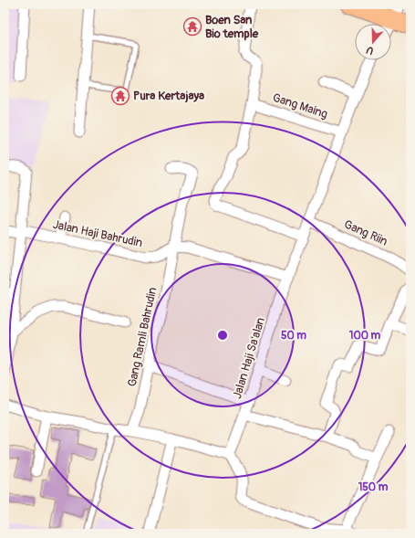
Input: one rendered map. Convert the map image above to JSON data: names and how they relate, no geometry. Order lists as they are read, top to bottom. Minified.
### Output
{"streets":{"street":["Gang Maing","Gang Riin","Jalan Haji Bahrudin","Gang Ramli Bahrudin","Jalan Haji Sa'alan"]},"crossings":[["Gang Maing","Jalan Haji Sa'alan"],["Gang Riin","Jalan Haji Sa'alan"],["Jalan Haji Bahrudin","Gang Ramli Bahrudin"]],"places":{"temple":["Boen San Bio temple","Pura Kertajaya"]},"north":"bottom","rings":["50 m","100 m","150 m"]}
